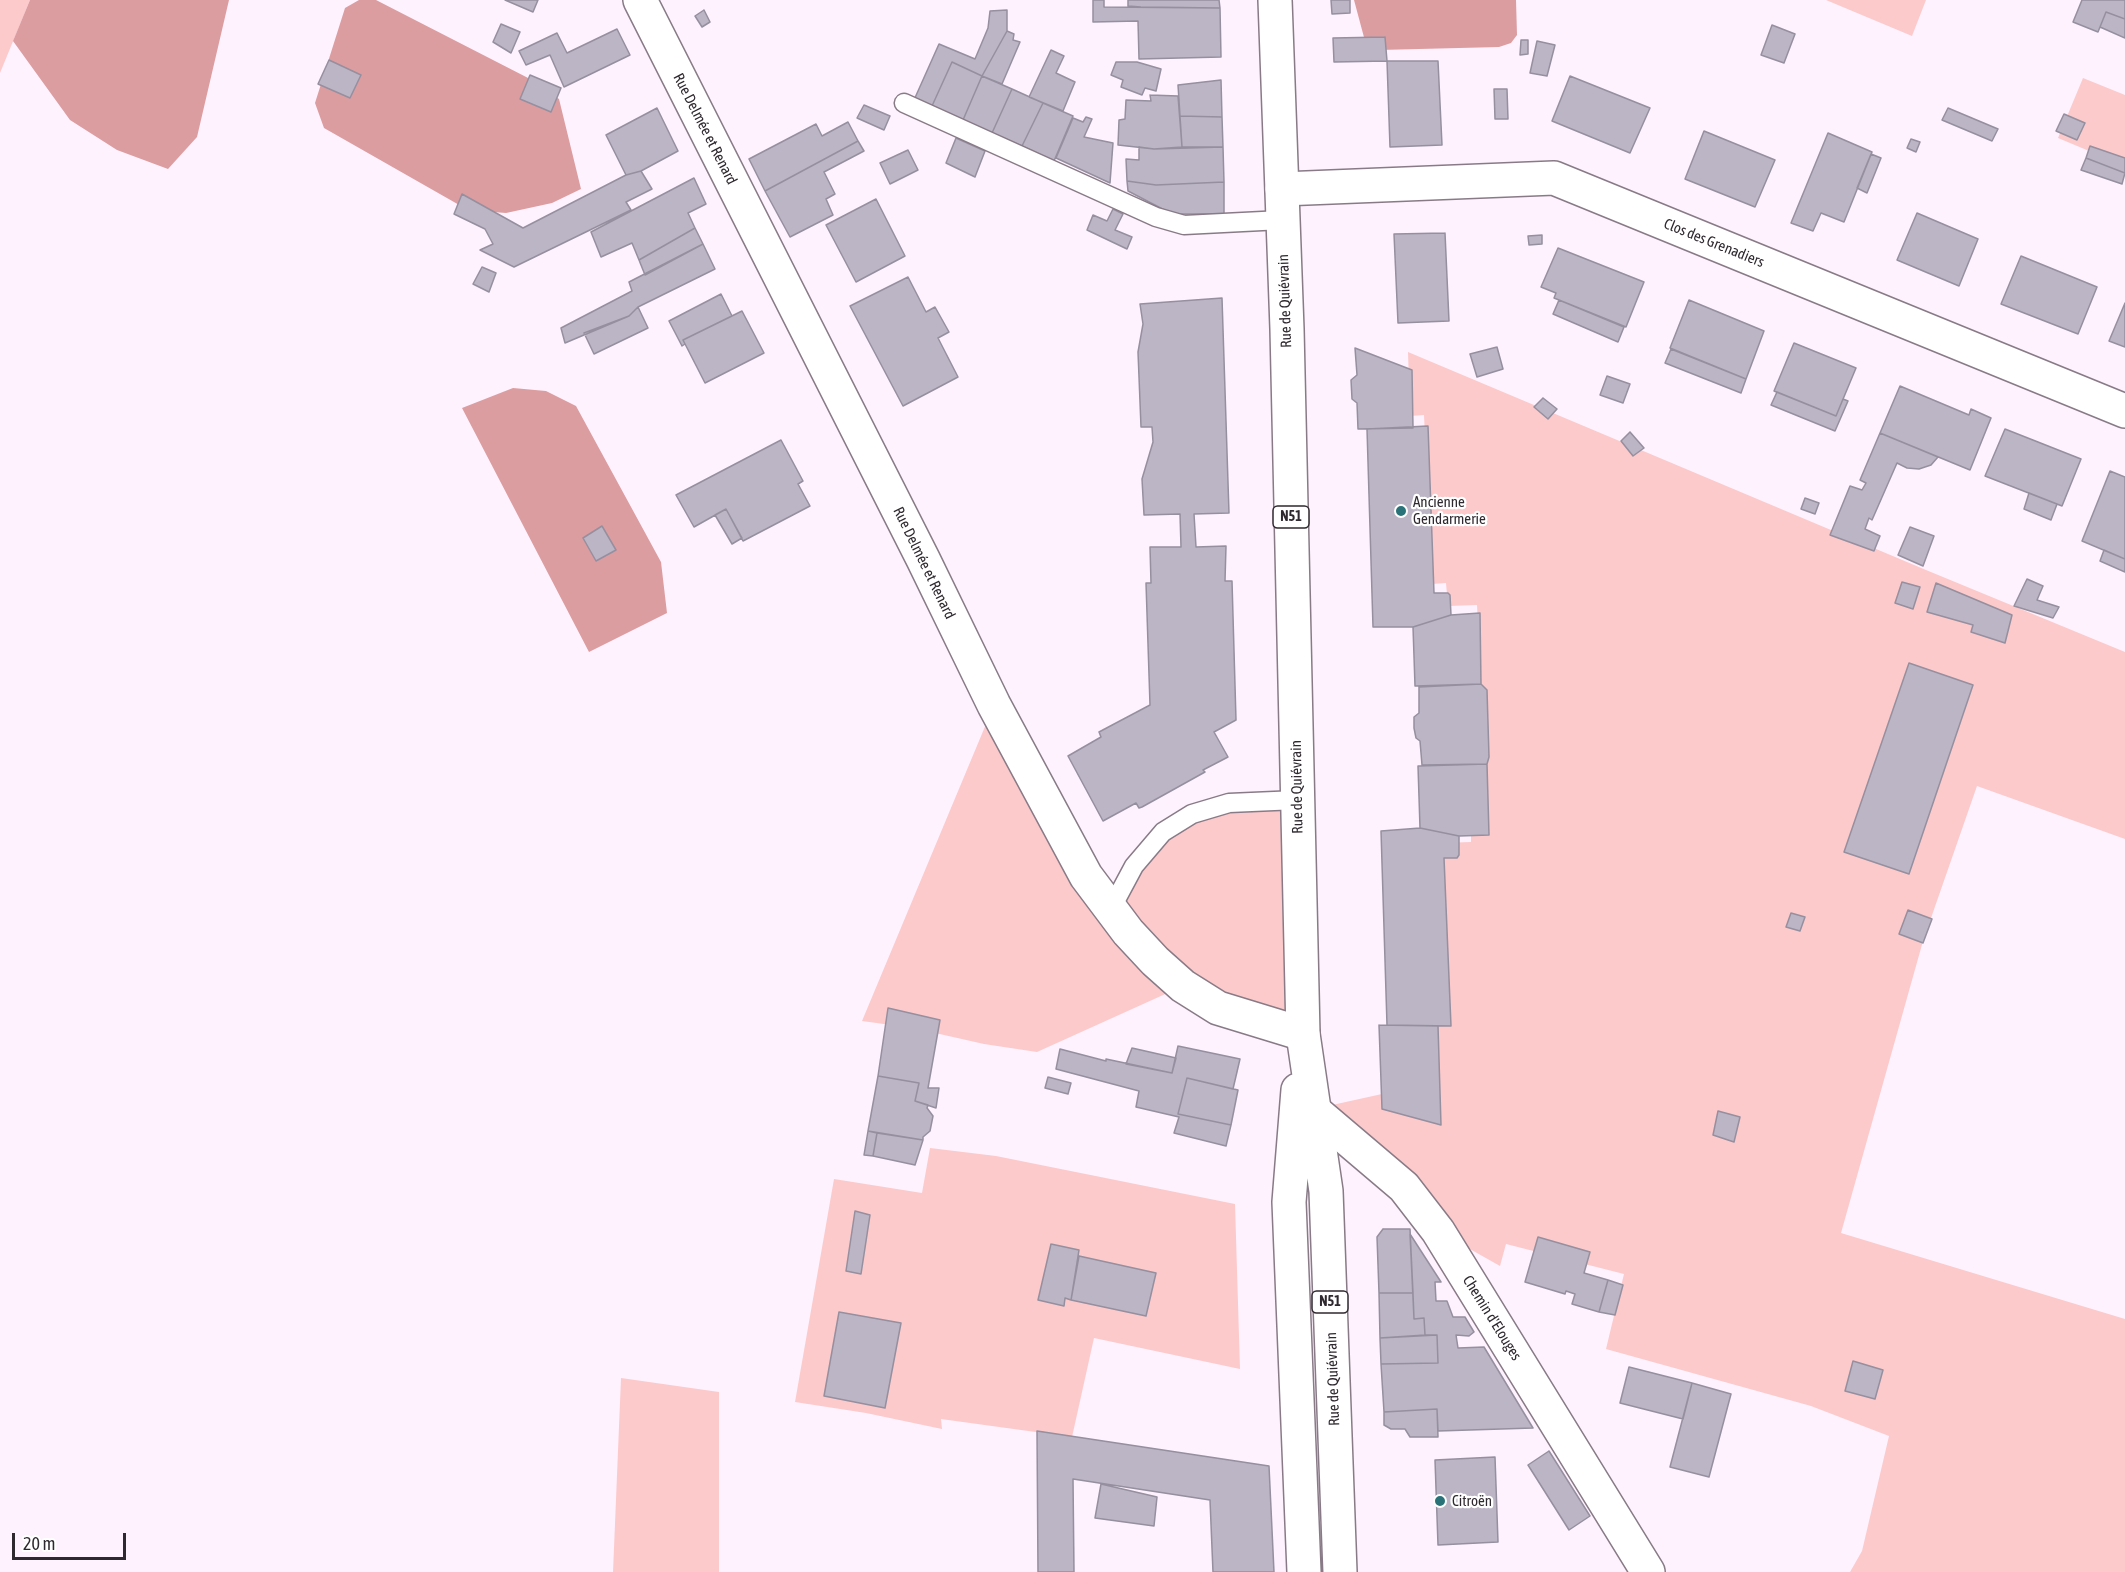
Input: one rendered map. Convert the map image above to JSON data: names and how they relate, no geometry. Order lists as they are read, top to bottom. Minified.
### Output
{"streets":{"street":["Rue Delmée et Renard","Clos des Grenadiers","Rue de Quiévrain","N51","Chemin d'Elouges"]},"crossings":[["Rue Delmée et Renard","Rue de Quiévrain"],["Rue Delmée et Renard","N51"],["Clos des Grenadiers","Rue de Quiévrain"],["Rue de Quiévrain","N51"],["Rue de Quiévrain","Chemin d'Elouges"],["N51","Chemin d'Elouges"]],"places":["Ancienne Gendarmerie","Citroën"],"scale_bar":"20 m"}
